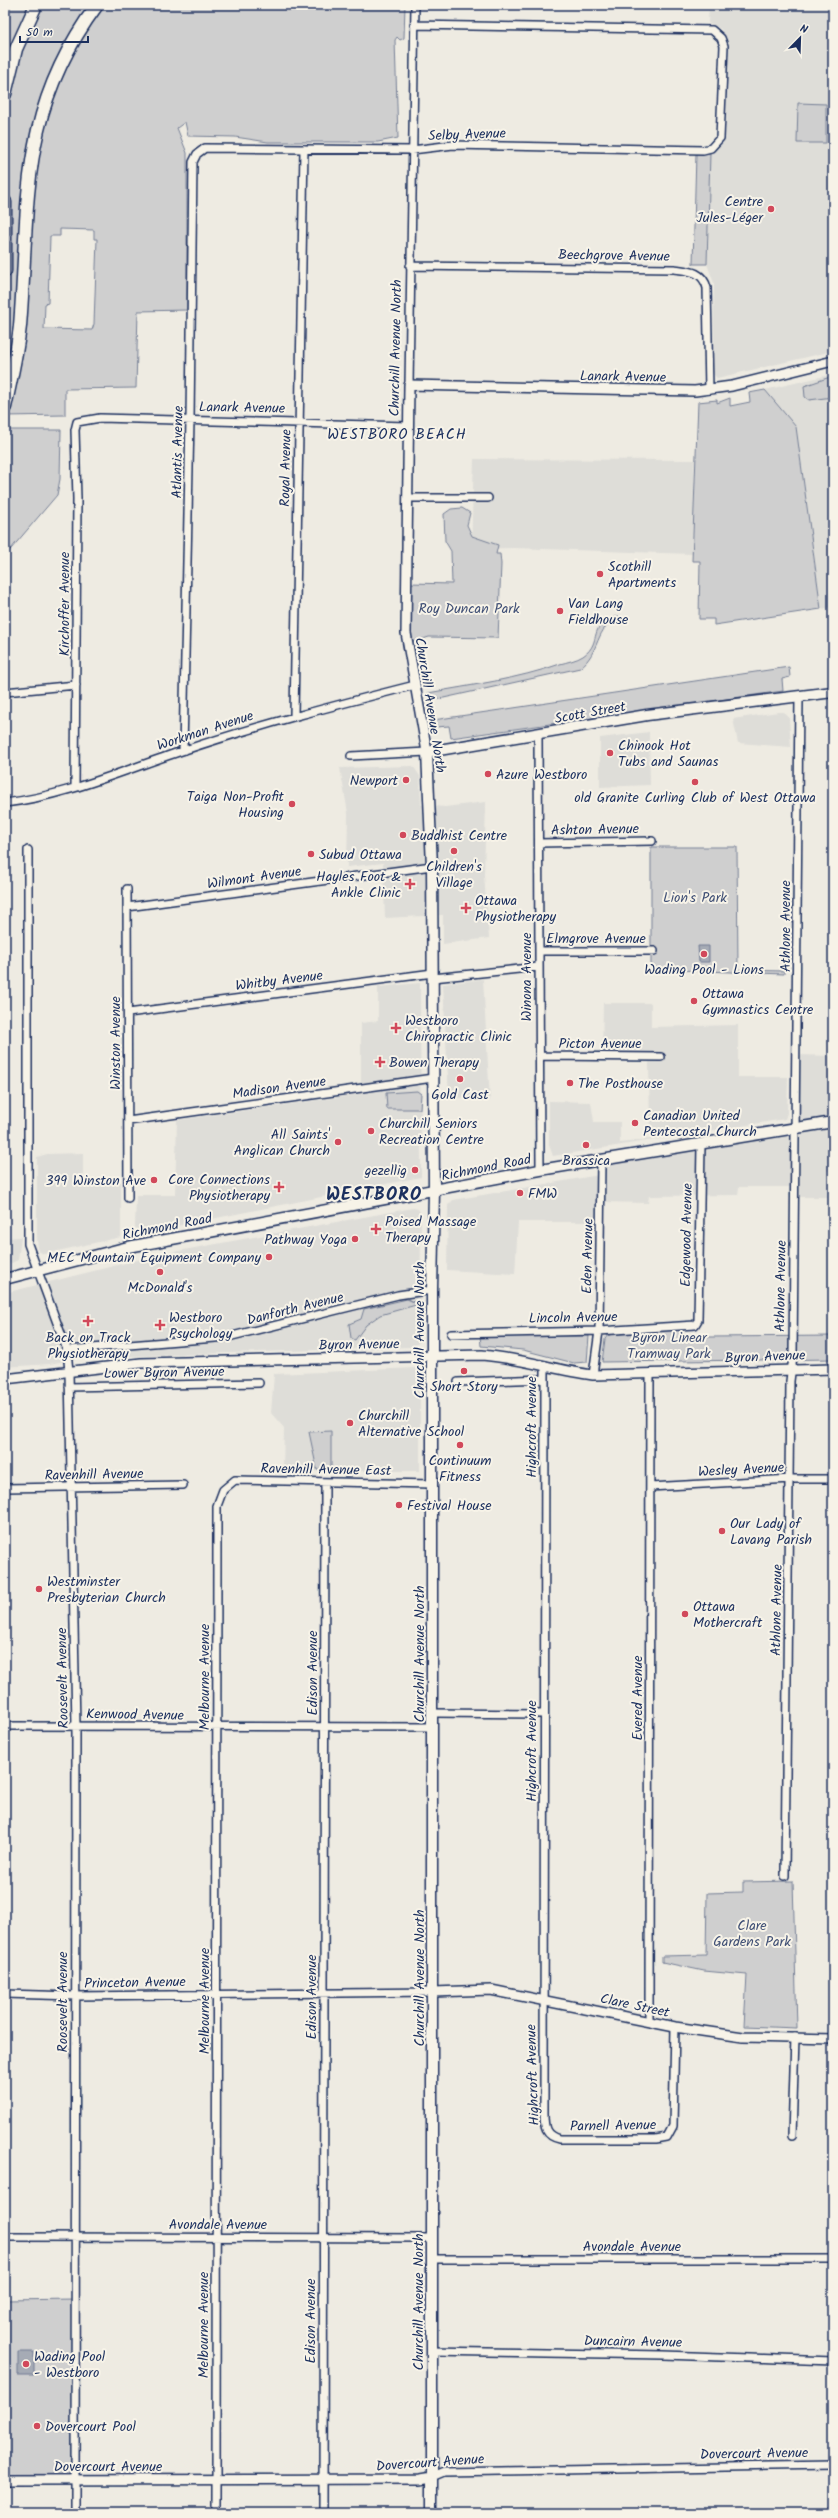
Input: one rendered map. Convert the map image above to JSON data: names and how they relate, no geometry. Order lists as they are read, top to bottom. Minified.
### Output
{"streets":{"main road":["Churchill Avenue North","Scott Street","Richmond Road"],"street":["Selby Avenue","Beechgrove Avenue","Lanark Avenue","Atlantis Avenue","Royal Avenue","Kirchoffer Avenue","Workman Avenue","Ashton Avenue","Wilmont Avenue","Athlone Avenue","Elmgrove Avenue","Winona Avenue","Whitby Avenue","Winston Avenue","Picton Avenue","Madison Avenue","Edgewood Avenue","Eden Avenue","Danforth Avenue","Lincoln Avenue","Byron Avenue","Lower Byron Avenue","Highcroft Avenue","Ravenhill Avenue East","Wesley Avenue","Ravenhill Avenue","Edison Avenue","Melbourne Avenue","Roosevelt Avenue","Evered Avenue","Kenwood Avenue","Princeton Avenue","Clare Street","Parnell Avenue","Avondale Avenue","Duncairn Avenue","Dovercourt Avenue"]},"crossings":[["Selby Avenue","Churchill Avenue North"],["Selby Avenue","Atlantis Avenue"],["Selby Avenue","Royal Avenue"],["Beechgrove Avenue","Churchill Avenue North"],["Beechgrove Avenue","Lanark Avenue"],["Churchill Avenue North","Lanark Avenue"],["Churchill Avenue North","Scott Street"],["Churchill Avenue North","Workman Avenue"],["Churchill Avenue North","Wilmont Avenue"],["Churchill Avenue North","Whitby Avenue"],["Churchill Avenue North","Madison Avenue"],["Churchill Avenue North","Richmond Road"],["Churchill Avenue North","Danforth Avenue"],["Churchill Avenue North","Byron Avenue"],["Churchill Avenue North","Ravenhill Avenue East"],["Churchill Avenue North","Kenwood Avenue"],["Churchill Avenue North","Princeton Avenue"],["Churchill Avenue North","Clare Street"],["Churchill Avenue North","Avondale Avenue"],["Churchill Avenue North","Duncairn Avenue"],["Churchill Avenue North","Dovercourt Avenue"],["Lanark Avenue","Atlantis Avenue"],["Lanark Avenue","Royal Avenue"],["Lanark Avenue","Kirchoffer Avenue"],["Atlantis Avenue","Workman Avenue"],["Royal Avenue","Workman Avenue"],["Kirchoffer Avenue","Workman Avenue"],["Scott Street","Athlone Avenue"],["Scott Street","Winona Avenue"],["Ashton Avenue","Winona Avenue"],["Wilmont Avenue","Winston Avenue"],["Athlone Avenue","Richmond Road"],["Athlone Avenue","Byron Avenue"],["Athlone Avenue","Wesley Avenue"],["Elmgrove Avenue","Winona Avenue"],["Winona Avenue","Whitby Avenue"],["Winona Avenue","Picton Avenue"],["Winona Avenue","Richmond Road"],["Whitby Avenue","Winston Avenue"],["Winston Avenue","Madison Avenue"],["Richmond Road","Edgewood Avenue"],["Richmond Road","Eden Avenue"],["Richmond Road","Roosevelt Avenue"],["Edgewood Avenue","Lincoln Avenue"],["Eden Avenue","Lincoln Avenue"],["Eden Avenue","Byron Avenue"],["Danforth Avenue","Roosevelt Avenue"],["Byron Avenue","Highcroft Avenue"],["Byron Avenue","Roosevelt Avenue"],["Byron Avenue","Evered Avenue"],["Lower Byron Avenue","Roosevelt Avenue"],["Highcroft Avenue","Clare Street"],["Highcroft Avenue","Parnell Avenue"],["Ravenhill Avenue East","Edison Avenue"],["Ravenhill Avenue East","Melbourne Avenue"],["Wesley Avenue","Evered Avenue"],["Ravenhill Avenue","Roosevelt Avenue"],["Edison Avenue","Kenwood Avenue"],["Edison Avenue","Princeton Avenue"],["Edison Avenue","Avondale Avenue"],["Edison Avenue","Dovercourt Avenue"],["Melbourne Avenue","Kenwood Avenue"],["Melbourne Avenue","Princeton Avenue"],["Melbourne Avenue","Avondale Avenue"],["Melbourne Avenue","Dovercourt Avenue"],["Roosevelt Avenue","Kenwood Avenue"],["Roosevelt Avenue","Princeton Avenue"],["Roosevelt Avenue","Avondale Avenue"],["Roosevelt Avenue","Dovercourt Avenue"],["Evered Avenue","Clare Street"],["Princeton Avenue","Clare Street"],["Clare Street","Parnell Avenue"]],"districts":["WESTBORO BEACH","WESTBORO"],"parks":["Roy Duncan Park","Lion's Park","Byron Linear Tramway Park","Clare Gardens Park"],"places":{"other":["Centre Jules-Léger","Scothill Apartments","Van Lang Fieldhouse","Chinook Hot Tubs and Saunas","Azure Westboro","Newport","old Granite Curling Club of West Ottawa","Taiga Non-Profit Housing","Buddhist Centre","Children's Village","Subud Ottawa","Wading Pool - Lions","Ottawa Gymnastics Centre","Gold Cast","The Posthouse","Canadian United Pentecostal Church","Churchill Seniors Recreation Centre","All Saints' Anglican Church","Brassica","gezellig","399 Winston Ave","FMW","Pathway Yoga","MEC Mountain Equipment Company","McDonald's","Short Story","Churchill Alternative School","Continuum Fitness","Festival House","Our Lady of Lavang Parish","Westminster Presbyterian Church","Ottawa Mothercraft","Wading Pool - Westboro","Dovercourt Pool"],"health":["Hayles Foot & Ankle Clinic","Ottawa Physiotherapy","Westboro Chiropractic Clinic","Bowen Therapy","Core Connections Physiotherapy","Poised Massage Therapy","Back on Track Physiotherapy","Westboro Psychology"]},"scale_bar":"50 m","north":"top right"}
